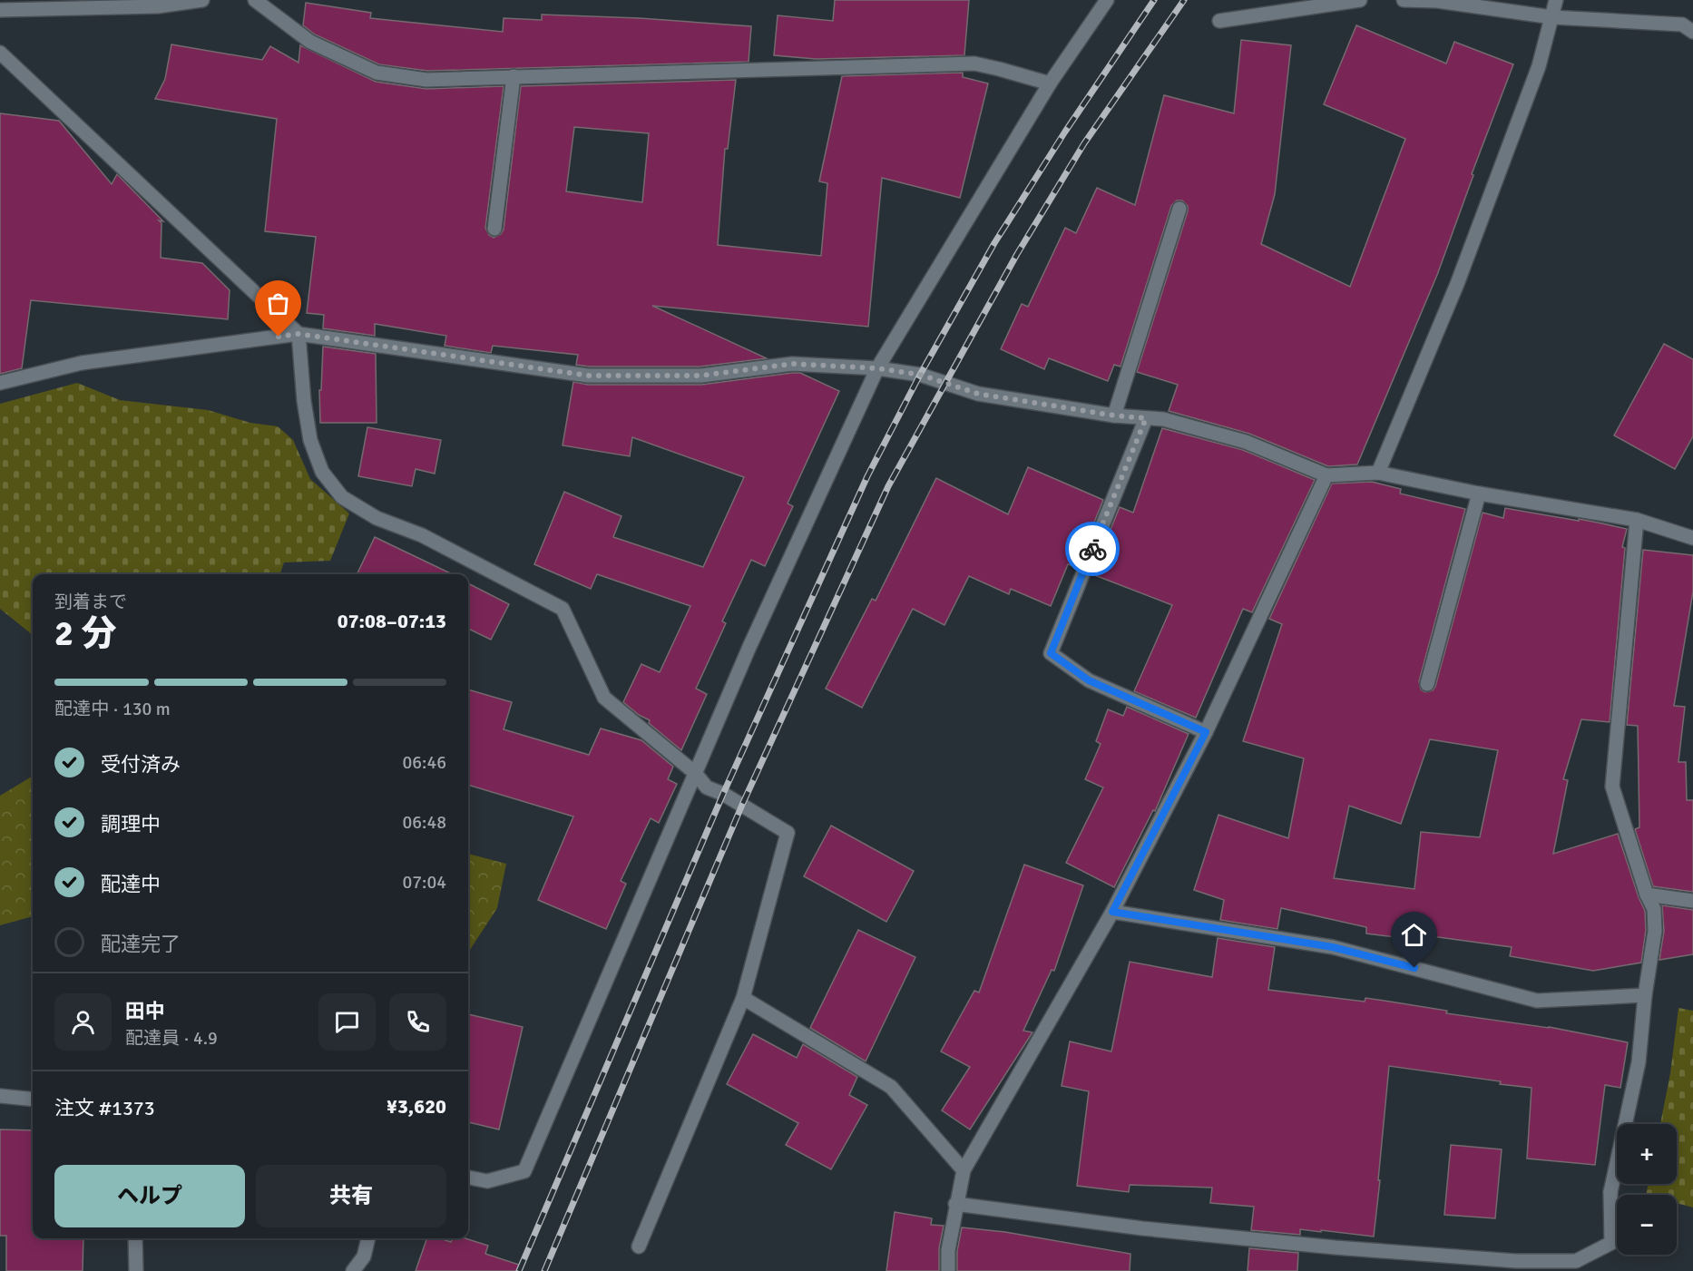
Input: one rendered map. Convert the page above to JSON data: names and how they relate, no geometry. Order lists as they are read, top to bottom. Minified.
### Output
{"page":{"heading":["2 分","到着まで","07:08–07:13"],"panel":["田中","配達員 · 4.9","注文 #1373","¥3,620"],"bar":"配達中 · 130 m","list":[["受付済み","06:46"],["調理中","06:48"],["配達中","07:04"],"配達完了"],"map_buttons":["+","−"],"buttons":["ヘルプ","共有"]}}
